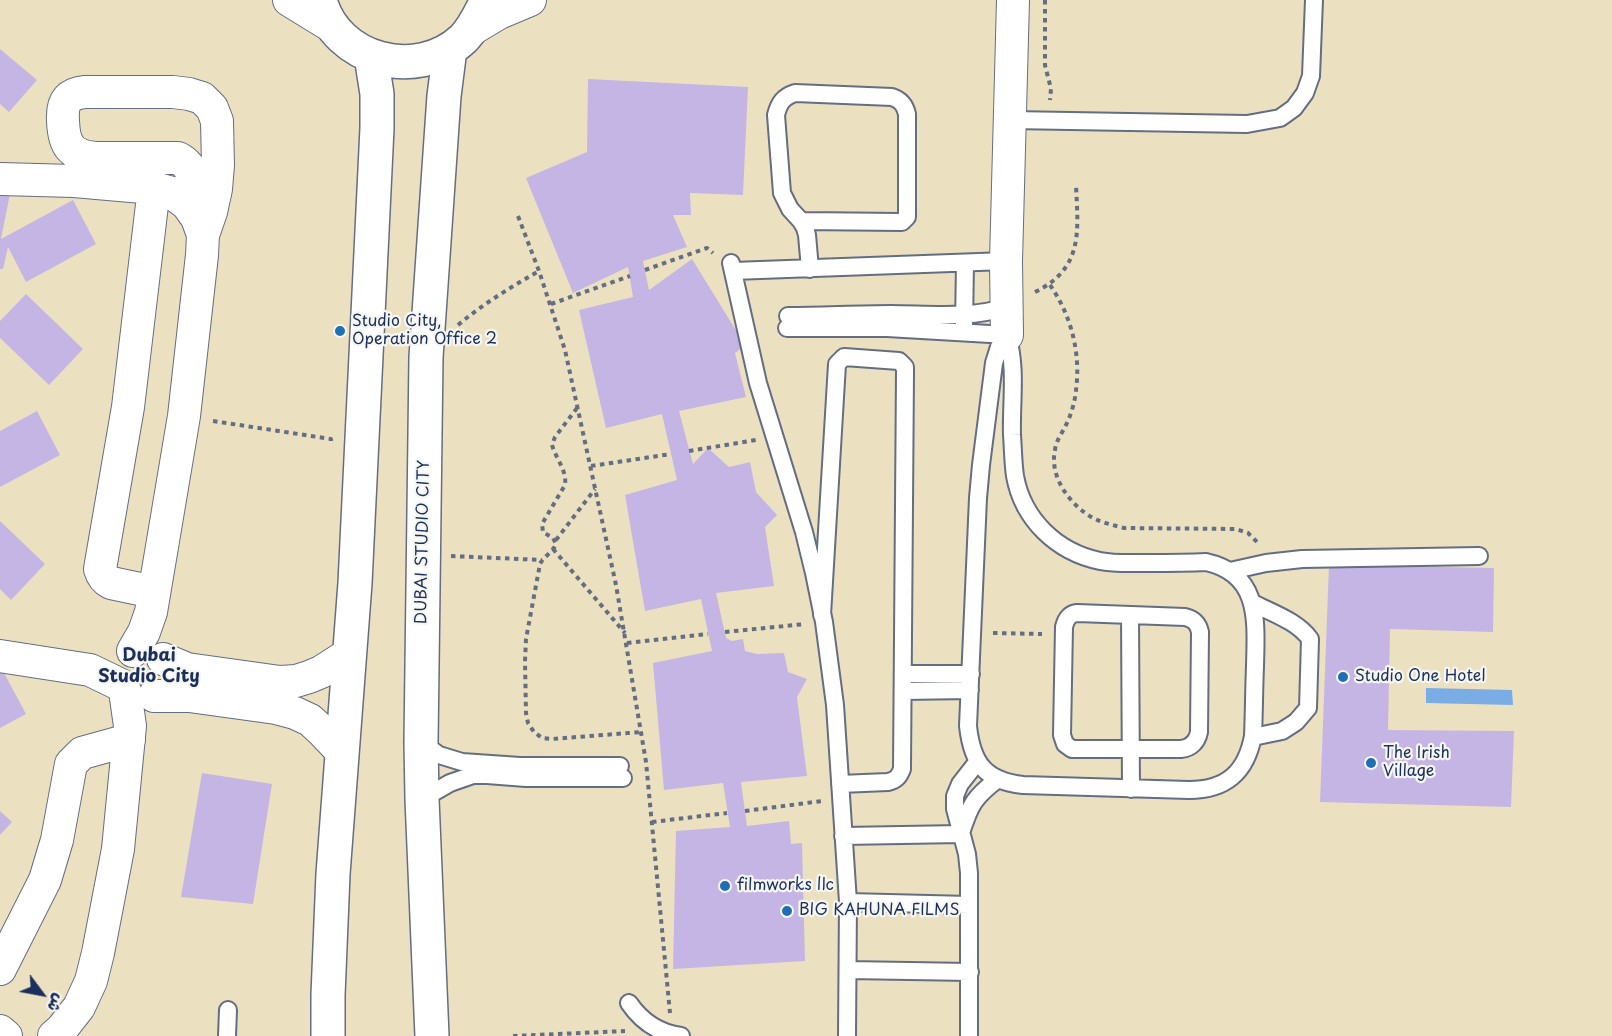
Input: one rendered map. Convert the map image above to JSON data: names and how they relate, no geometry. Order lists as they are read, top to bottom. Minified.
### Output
{"streets":{"street":["DUBAI STUDIO CITY"]},"districts":["Dubai Studio City"],"places":["Studio City, Operation Office 2","Studio One Hotel","The Irish Village","filmworks llc","BIG KAHUNA FILMS"],"north":"bottom right"}
